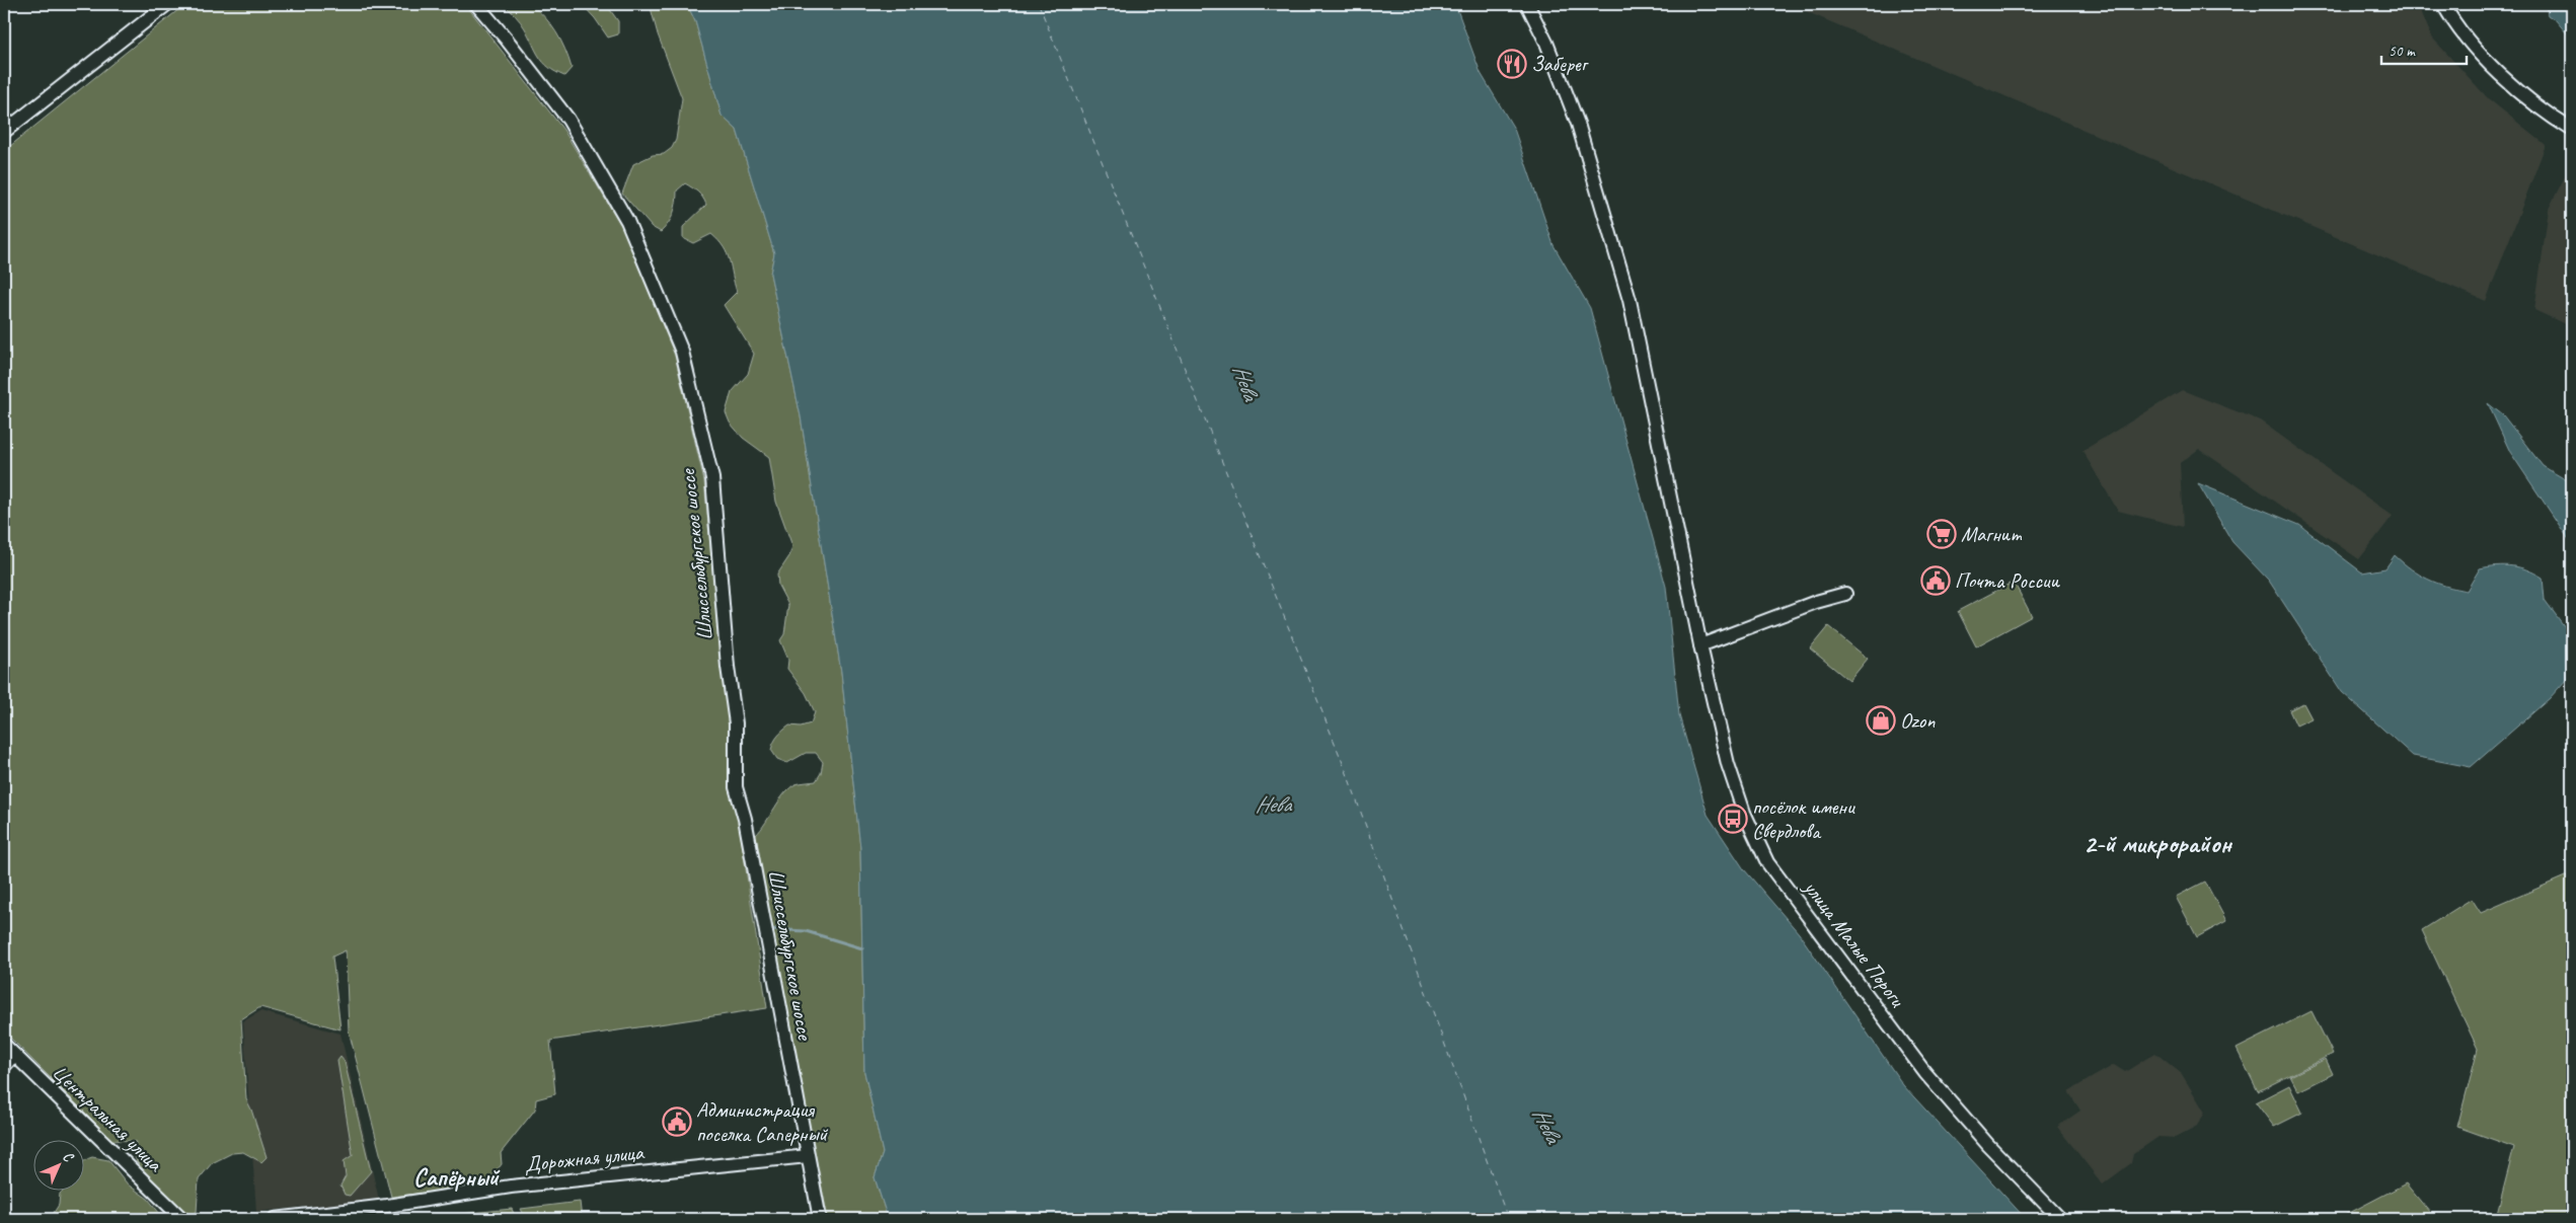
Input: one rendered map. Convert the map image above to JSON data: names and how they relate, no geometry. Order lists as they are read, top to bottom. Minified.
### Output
{"streets":{"street":["Шлиссельбургское шоссе","улица Малые Пороги","Центральная улица","Дорожная улица"]},"crossings":[["Шлиссельбургское шоссе","Дорожная улица"]],"districts":["2-й микрорайон","Сапёрный"],"water":["Нева"],"places":{"restaurant":["Заберег"],"supermarket":["Магнит"],"public building":["Почта России","Администрация поселка Саперный"],"shop":["Ozon"],"bus stop":["посёлок имени Свердлова"]},"scale_bar":"50 m","north":"top right"}
